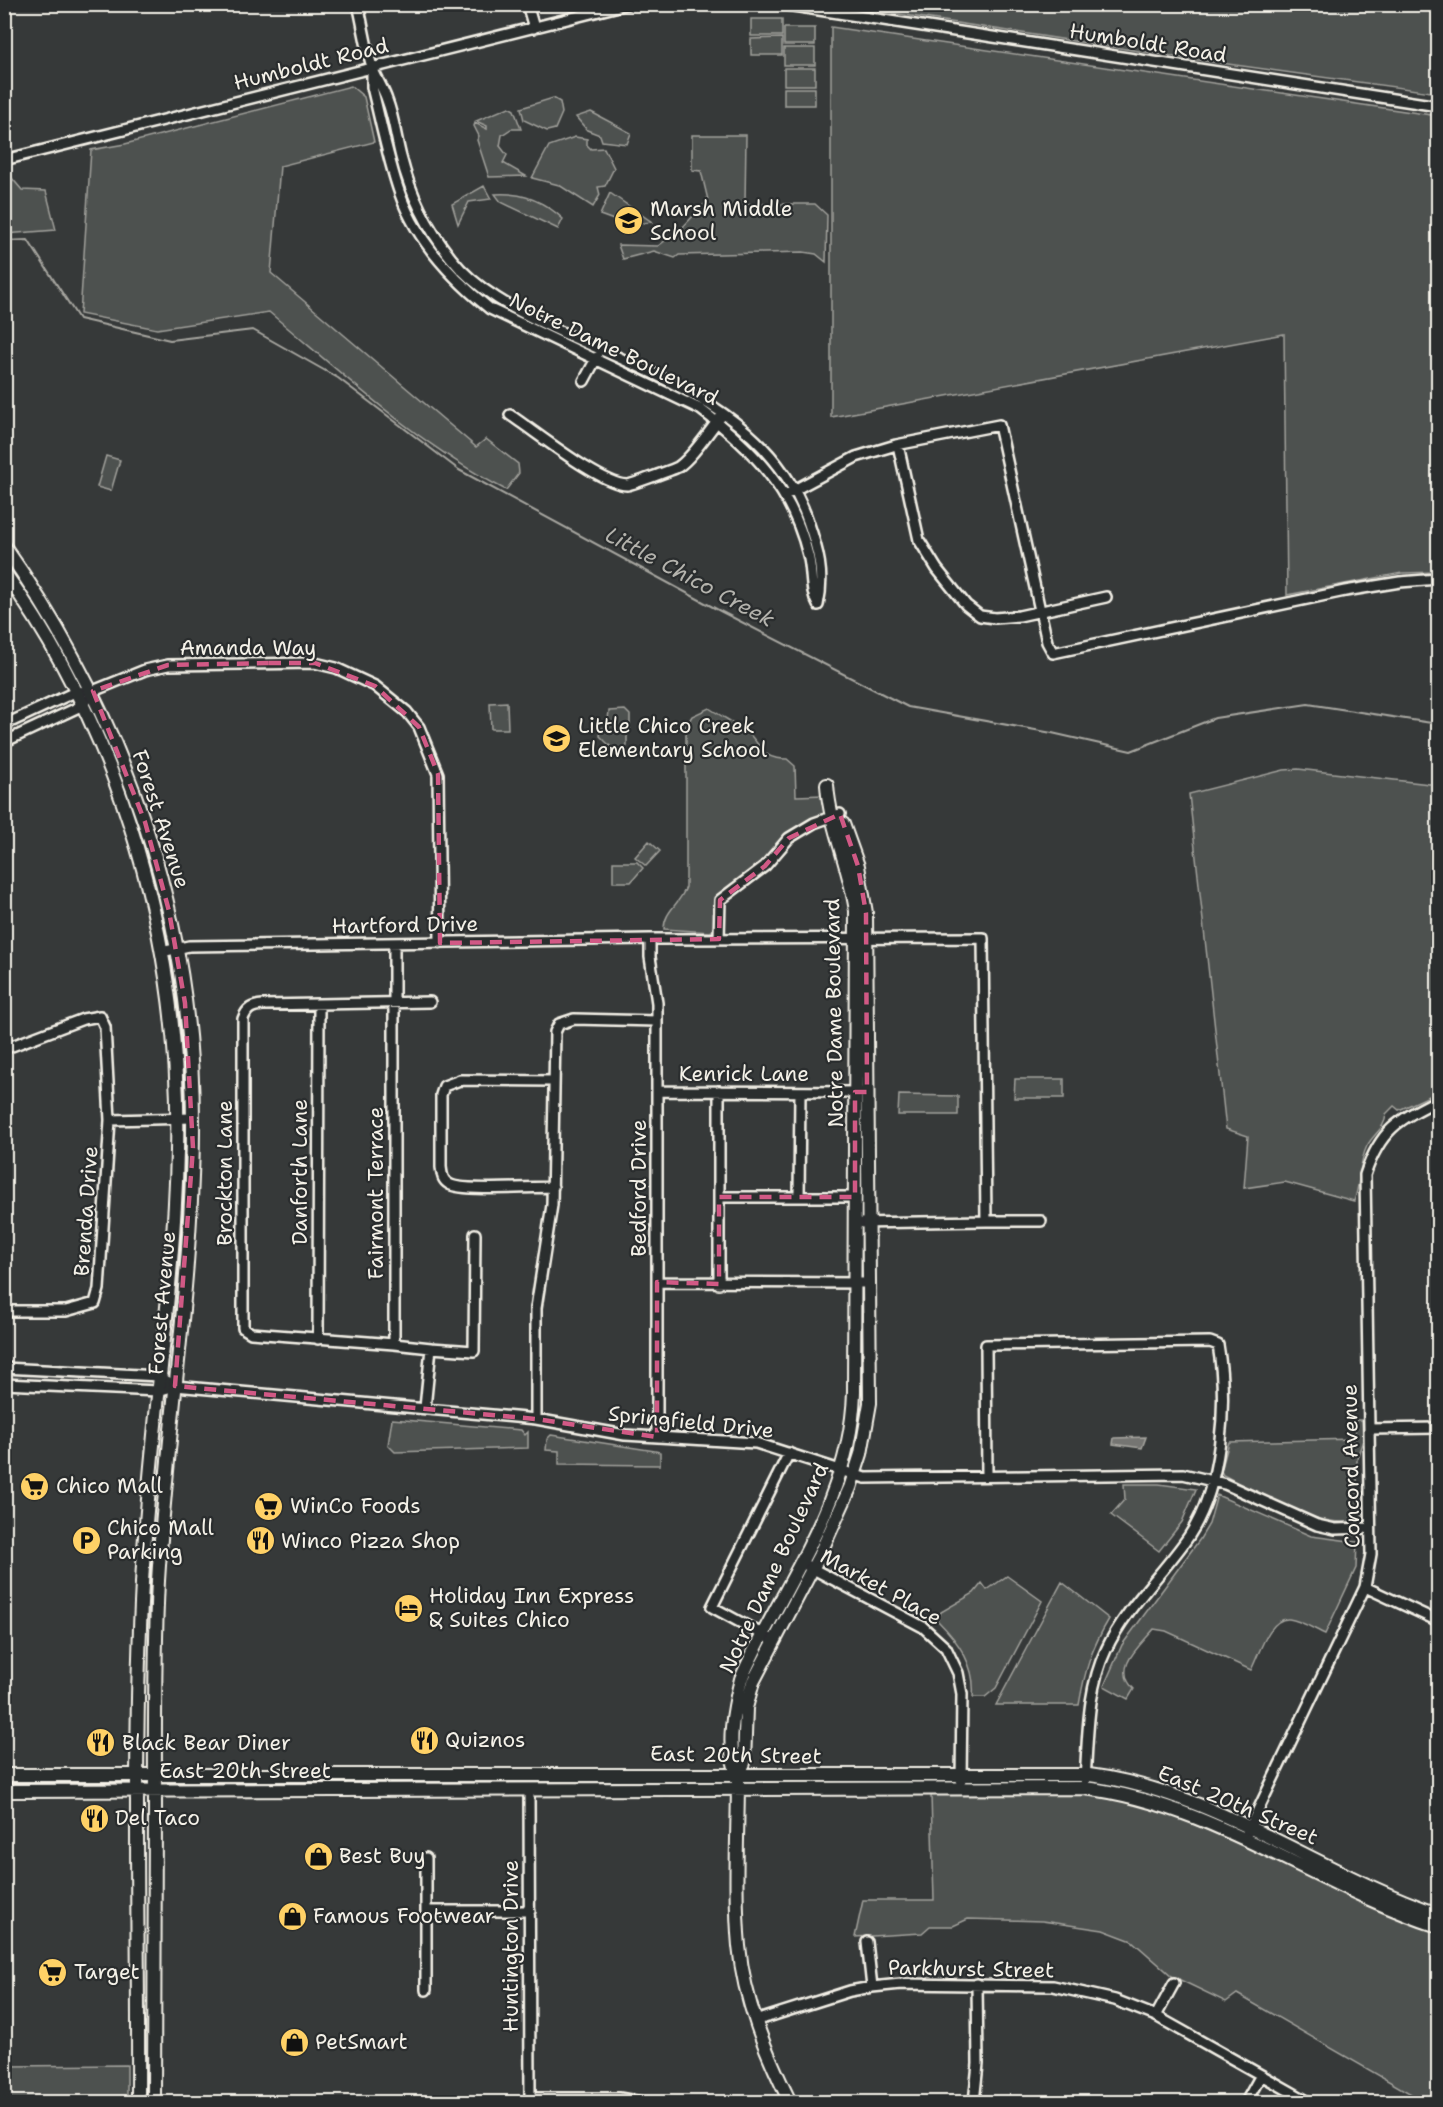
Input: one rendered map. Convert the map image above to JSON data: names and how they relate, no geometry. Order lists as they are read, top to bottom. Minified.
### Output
{"streets":{"street":["Humboldt Road","Notre Dame Boulevard","Amanda Way","Forest Avenue","Hartford Drive","Kenrick Lane","Danforth Lane","Brockton Lane","Bedford Drive","Fairmont Terrace","Brenda Drive","Springfield Drive","Concord Avenue","Market Place","East 20th Street","Huntington Drive","Parkhurst Street"]},"crossings":[["Humboldt Road","Notre Dame Boulevard"],["Notre Dame Boulevard","Hartford Drive"],["Notre Dame Boulevard","Kenrick Lane"],["Notre Dame Boulevard","Springfield Drive"],["Notre Dame Boulevard","Market Place"],["Notre Dame Boulevard","East 20th Street"],["Notre Dame Boulevard","Parkhurst Street"],["Amanda Way","Forest Avenue"],["Amanda Way","Hartford Drive"],["Forest Avenue","Hartford Drive"],["Forest Avenue","Brenda Drive"],["Forest Avenue","Springfield Drive"],["Forest Avenue","East 20th Street"],["Hartford Drive","Bedford Drive"],["Hartford Drive","Fairmont Terrace"],["Kenrick Lane","Bedford Drive"],["Danforth Lane","Brockton Lane"],["Bedford Drive","Springfield Drive"],["Springfield Drive","Concord Avenue"],["Concord Avenue","East 20th Street"],["Market Place","East 20th Street"],["East 20th Street","Huntington Drive"]],"water":["Little Chico Creek"],"places":{"school or university":["Marsh Middle School","Little Chico Creek Elementary School"],"supermarket":["Chico Mall","WinCo Foods","Target"],"parking":["Chico Mall Parking"],"restaurant":["Winco Pizza Shop","Quiznos","Black Bear Diner","Del Taco"],"hotel":["Holiday Inn Express & Suites Chico"],"shop":["Best Buy","Famous Footwear","PetSmart"]}}
